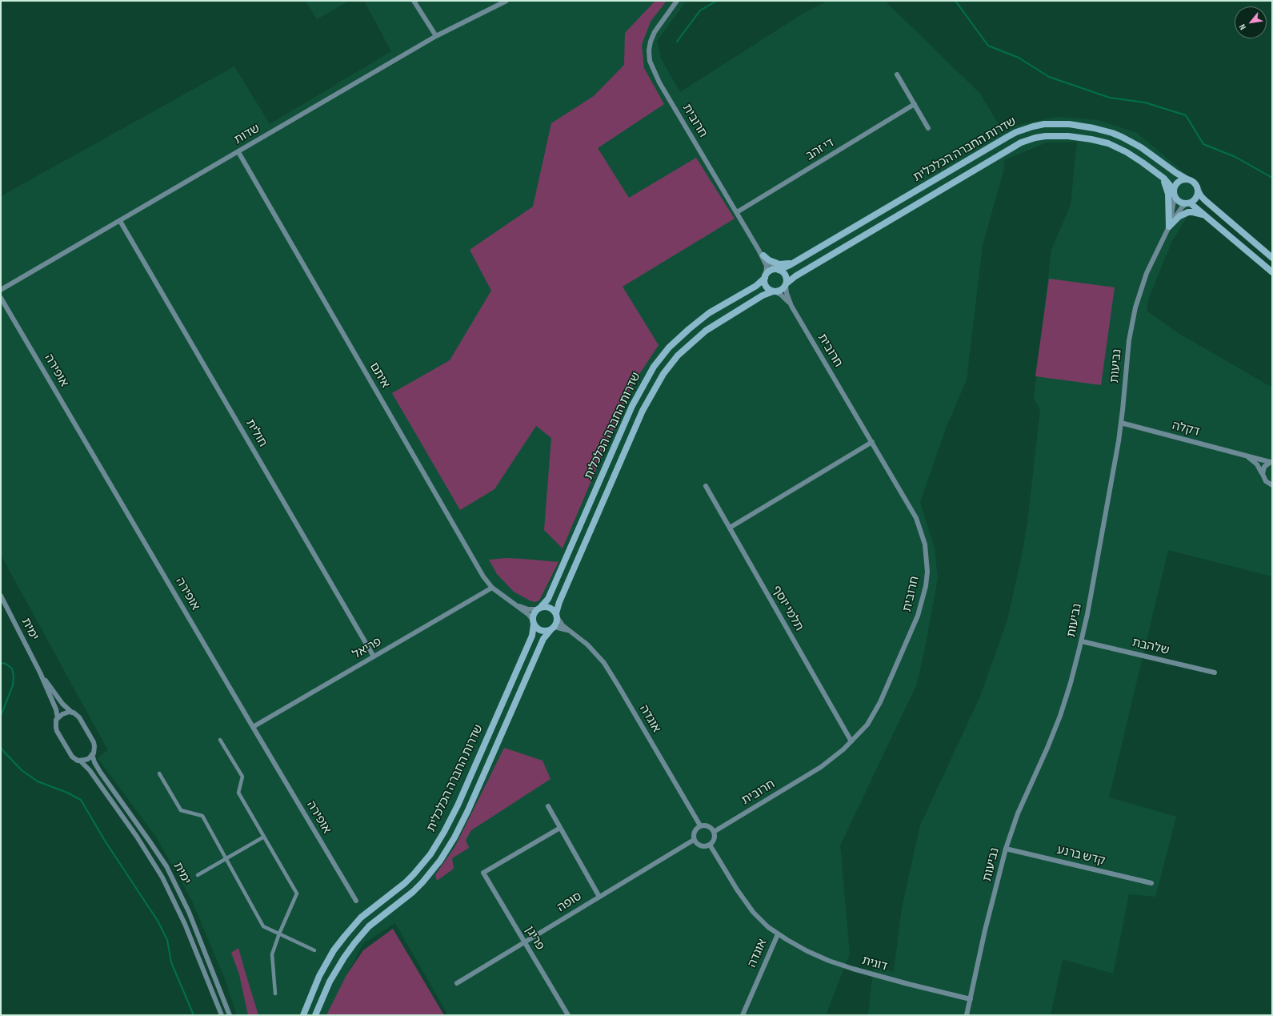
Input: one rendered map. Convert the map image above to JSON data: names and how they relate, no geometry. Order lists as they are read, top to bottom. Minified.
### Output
{"streets":{"main road":["שדרות החברה הכלכלית"],"street":["חרובית","שדות","די זהב","נביעות","אופירה","איתם","דקלה","חולית","תלמי יוסף","ימית","שלהבת","פריאל","אוגדה","קדש ברנע","סופה","פריגן","דוגית"]},"crossings":[["חרובית","די זהב"],["חרובית","שדרות החברה הכלכלית"],["חרובית","תלמי יוסף"],["חרובית","אוגדה"],["חרובית","סופה"],["שדות","איתם"],["שדות","חולית"],["שדרות החברה הכלכלית","נביעות"],["שדרות החברה הכלכלית","איתם"],["שדרות החברה הכלכלית","אוגדה"],["נביעות","דקלה"],["נביעות","שלהבת"],["נביעות","קדש ברנע"],["נביעות","דוגית"],["אופירה","פריאל"],["איתם","פריאל"],["איתם","אוגדה"],["חולית","פריאל"],["אוגדה","סופה"],["אוגדה","דוגית"],["סופה","פריגן"]],"north":"bottom left"}
